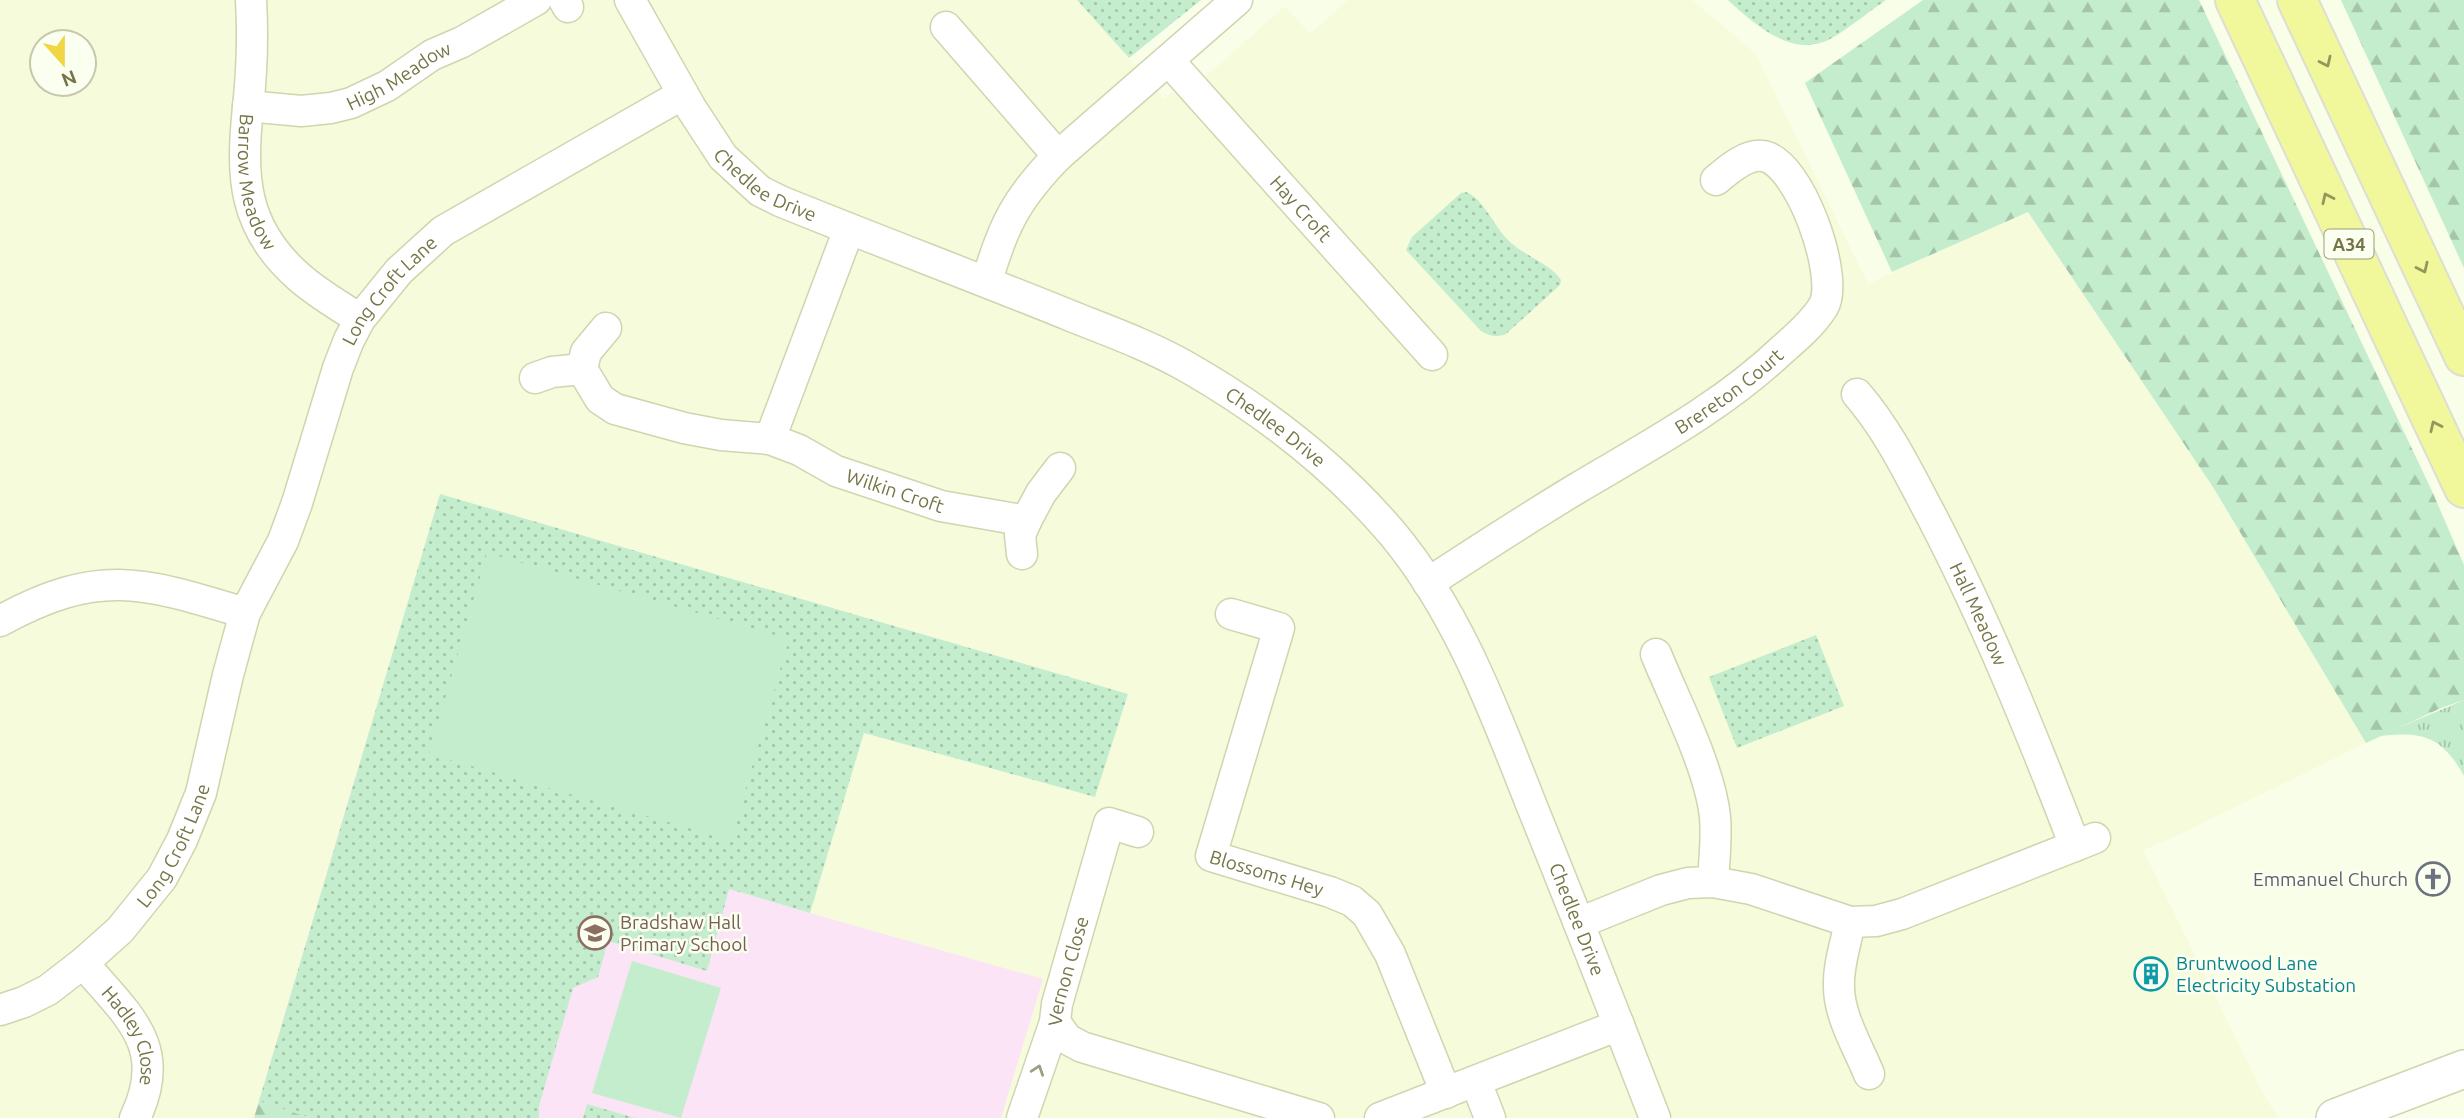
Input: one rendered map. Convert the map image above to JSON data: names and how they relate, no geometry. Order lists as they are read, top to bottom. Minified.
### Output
{"streets":{"highway":["A34"],"street":["High Meadow","Barrow Meadow","Chedlee Drive","Hay Croft","Long Croft Lane","Brereton Court","Wilkin Croft","Hall Meadow","Blossoms Hey","Vernon Close","Hadley Close"]},"crossings":[["High Meadow","Barrow Meadow"],["Barrow Meadow","Long Croft Lane"],["Chedlee Drive","Long Croft Lane"],["Chedlee Drive","Brereton Court"],["Chedlee Drive","Hall Meadow"],["Long Croft Lane","Hadley Close"]],"places":{"church":["Emmanuel Church"],"school or university":["Bradshaw Hall Primary School"],"building":["Bruntwood Lane Electricity Substation"]},"north":"bottom"}
